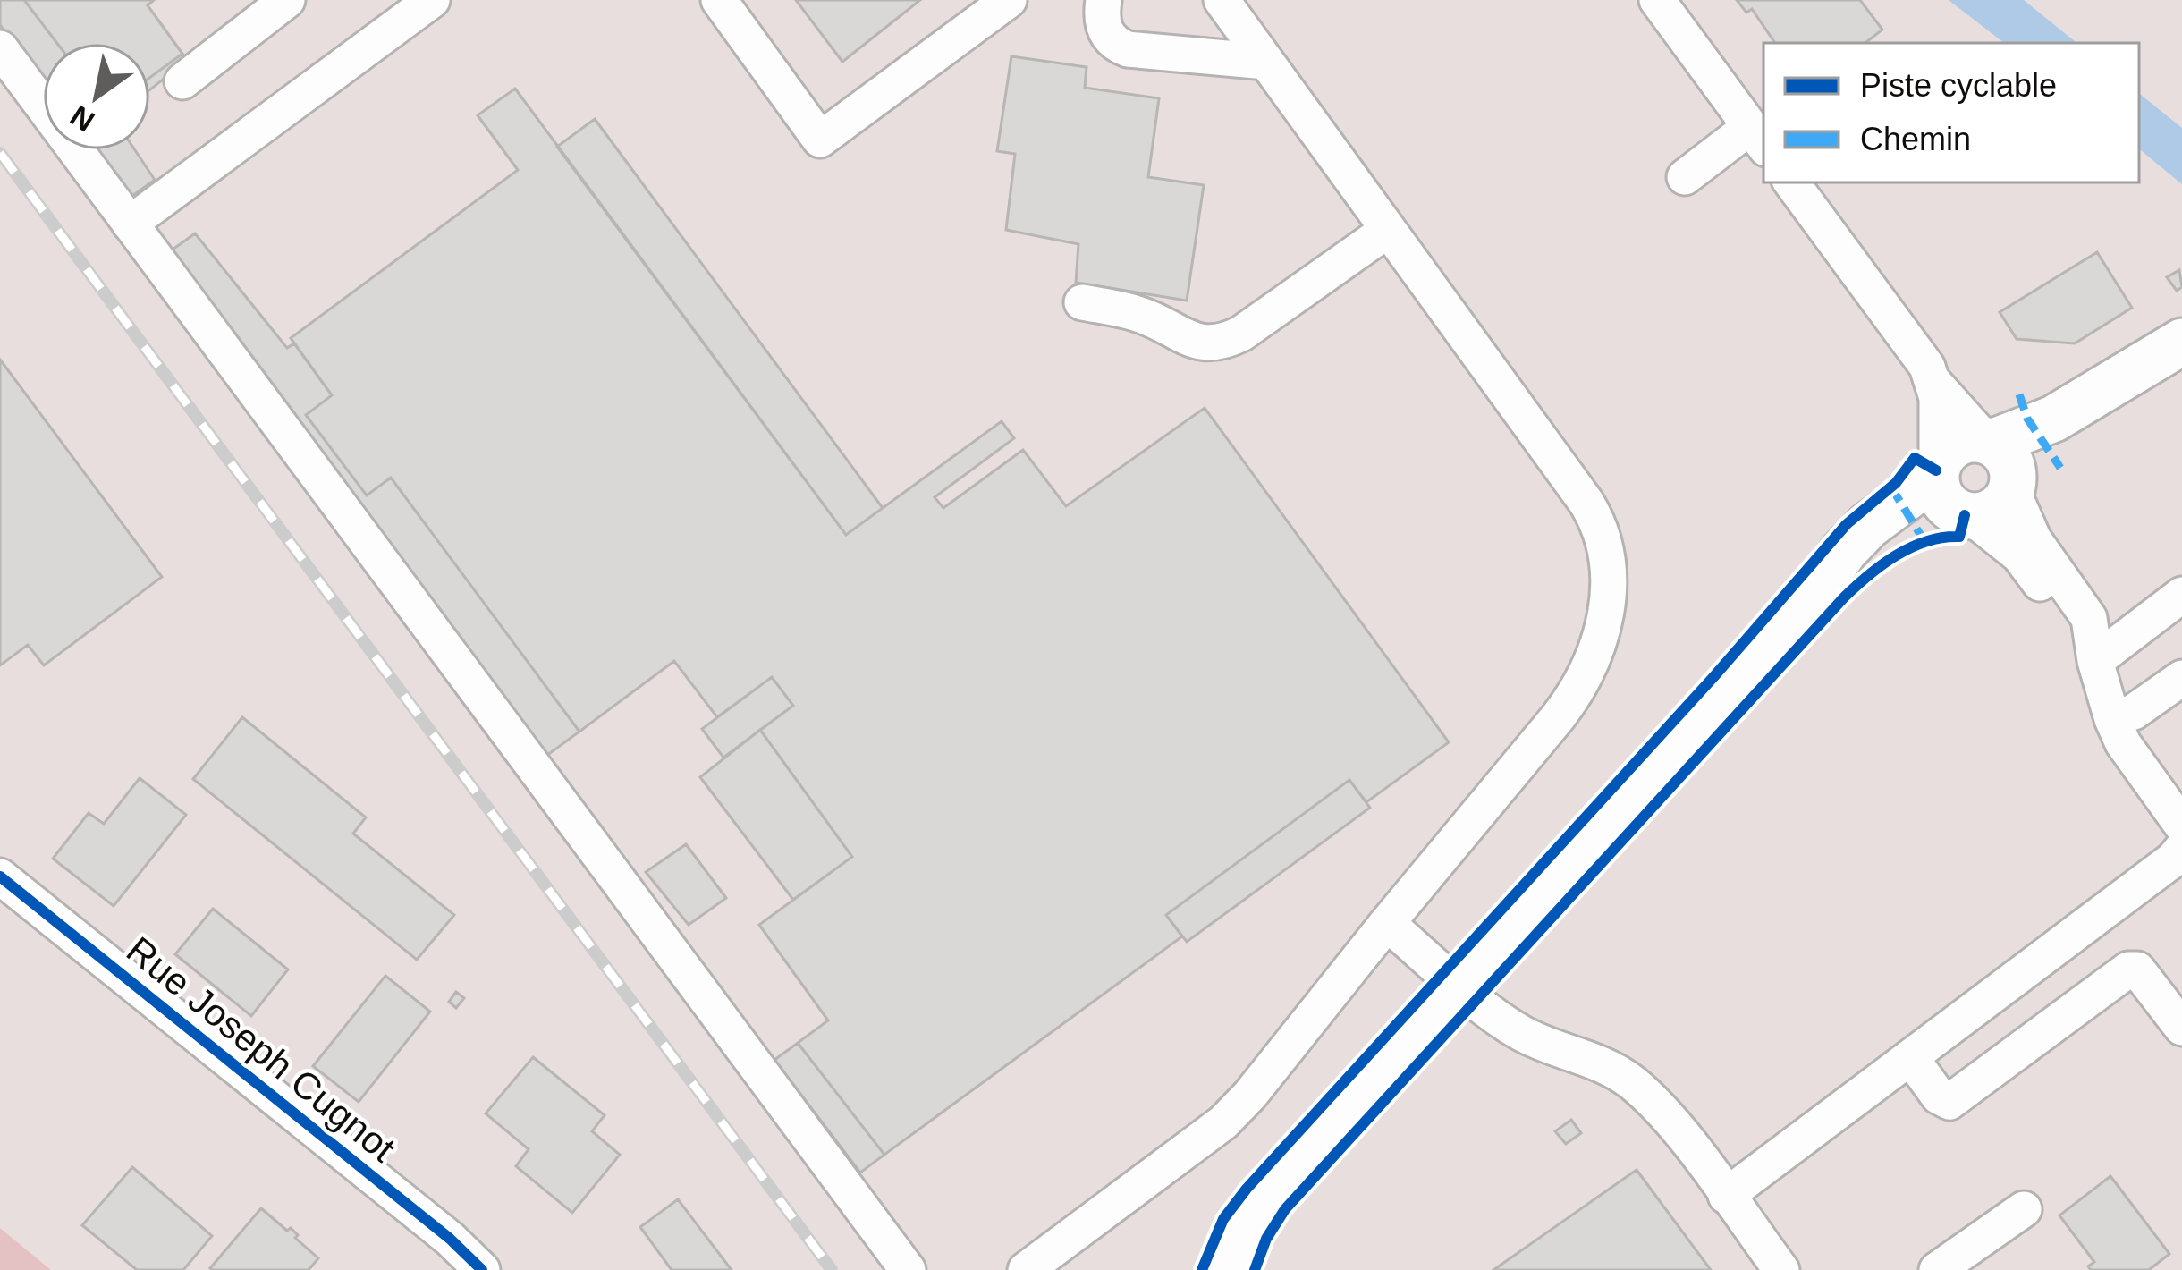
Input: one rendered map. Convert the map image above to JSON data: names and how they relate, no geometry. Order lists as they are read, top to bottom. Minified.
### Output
{"streets":{"street":["Rue Joseph Cugnot"]},"legend":["Piste cyclable","Chemin"],"north":"bottom left"}
